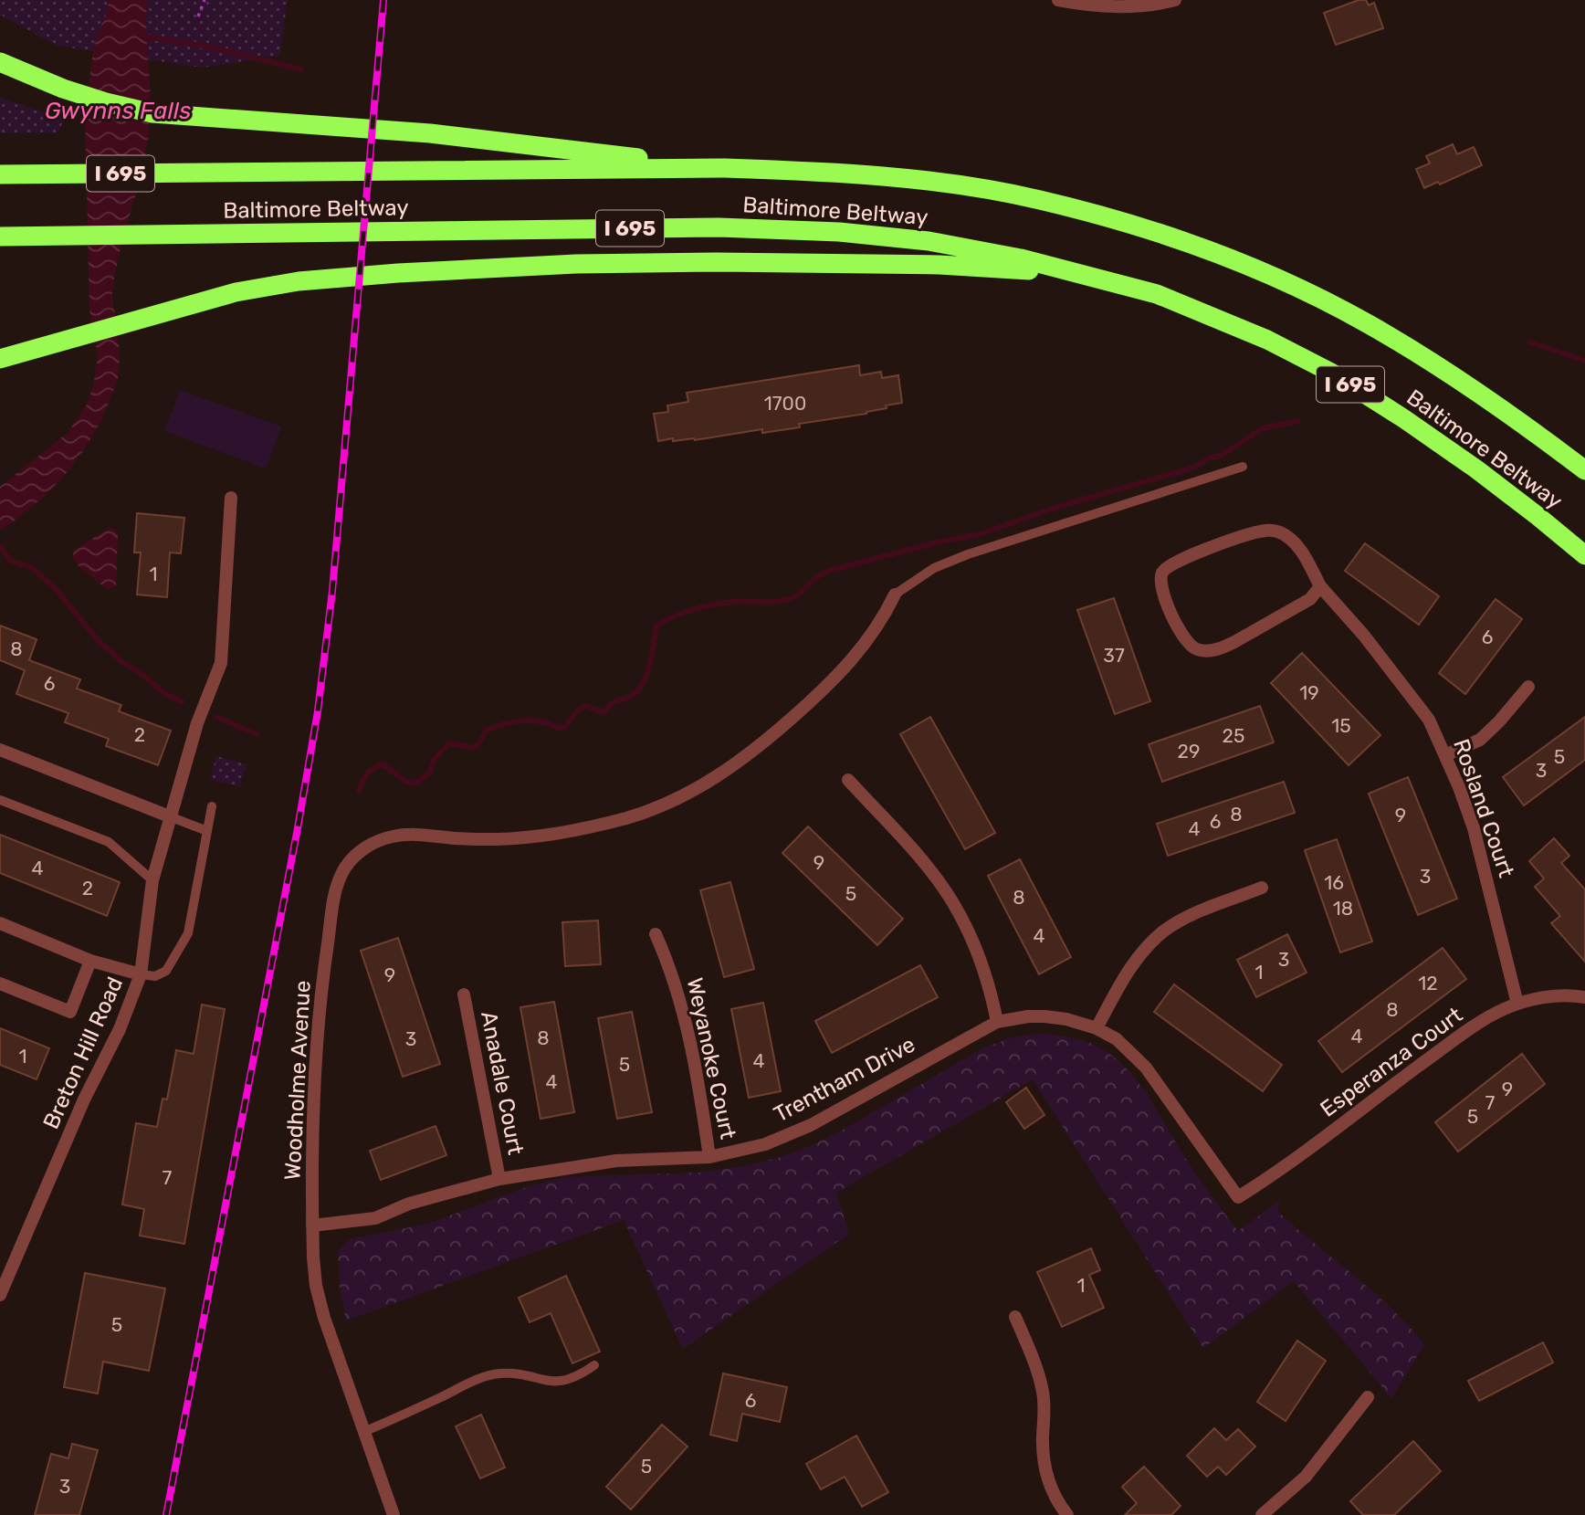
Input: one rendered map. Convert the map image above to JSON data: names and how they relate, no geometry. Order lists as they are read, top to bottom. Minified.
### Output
{"streets":{"highway":["I 695","Baltimore Beltway"],"street":["Rosland Court","Breton Hill Road","Weyanoke Court","Esperanza Court","Trentham Drive","Woodholme Avenue","Anadale Court"]},"crossings":[["Rosland Court","Esperanza Court"],["Weyanoke Court","Trentham Drive"],["Esperanza Court","Trentham Drive"],["Trentham Drive","Woodholme Avenue"],["Trentham Drive","Anadale Court"]],"water":["Gwynns Falls"],"house_numbers":["1700","1","6","8","37","6","19","15","2","25","29","5","3","8","9","6","4","9","4","3","16","2","5","8","18","4","3","1","9","12","8","4","8","3","1","4","5","4","9","7","5","7","1","5","6","5","3"]}
